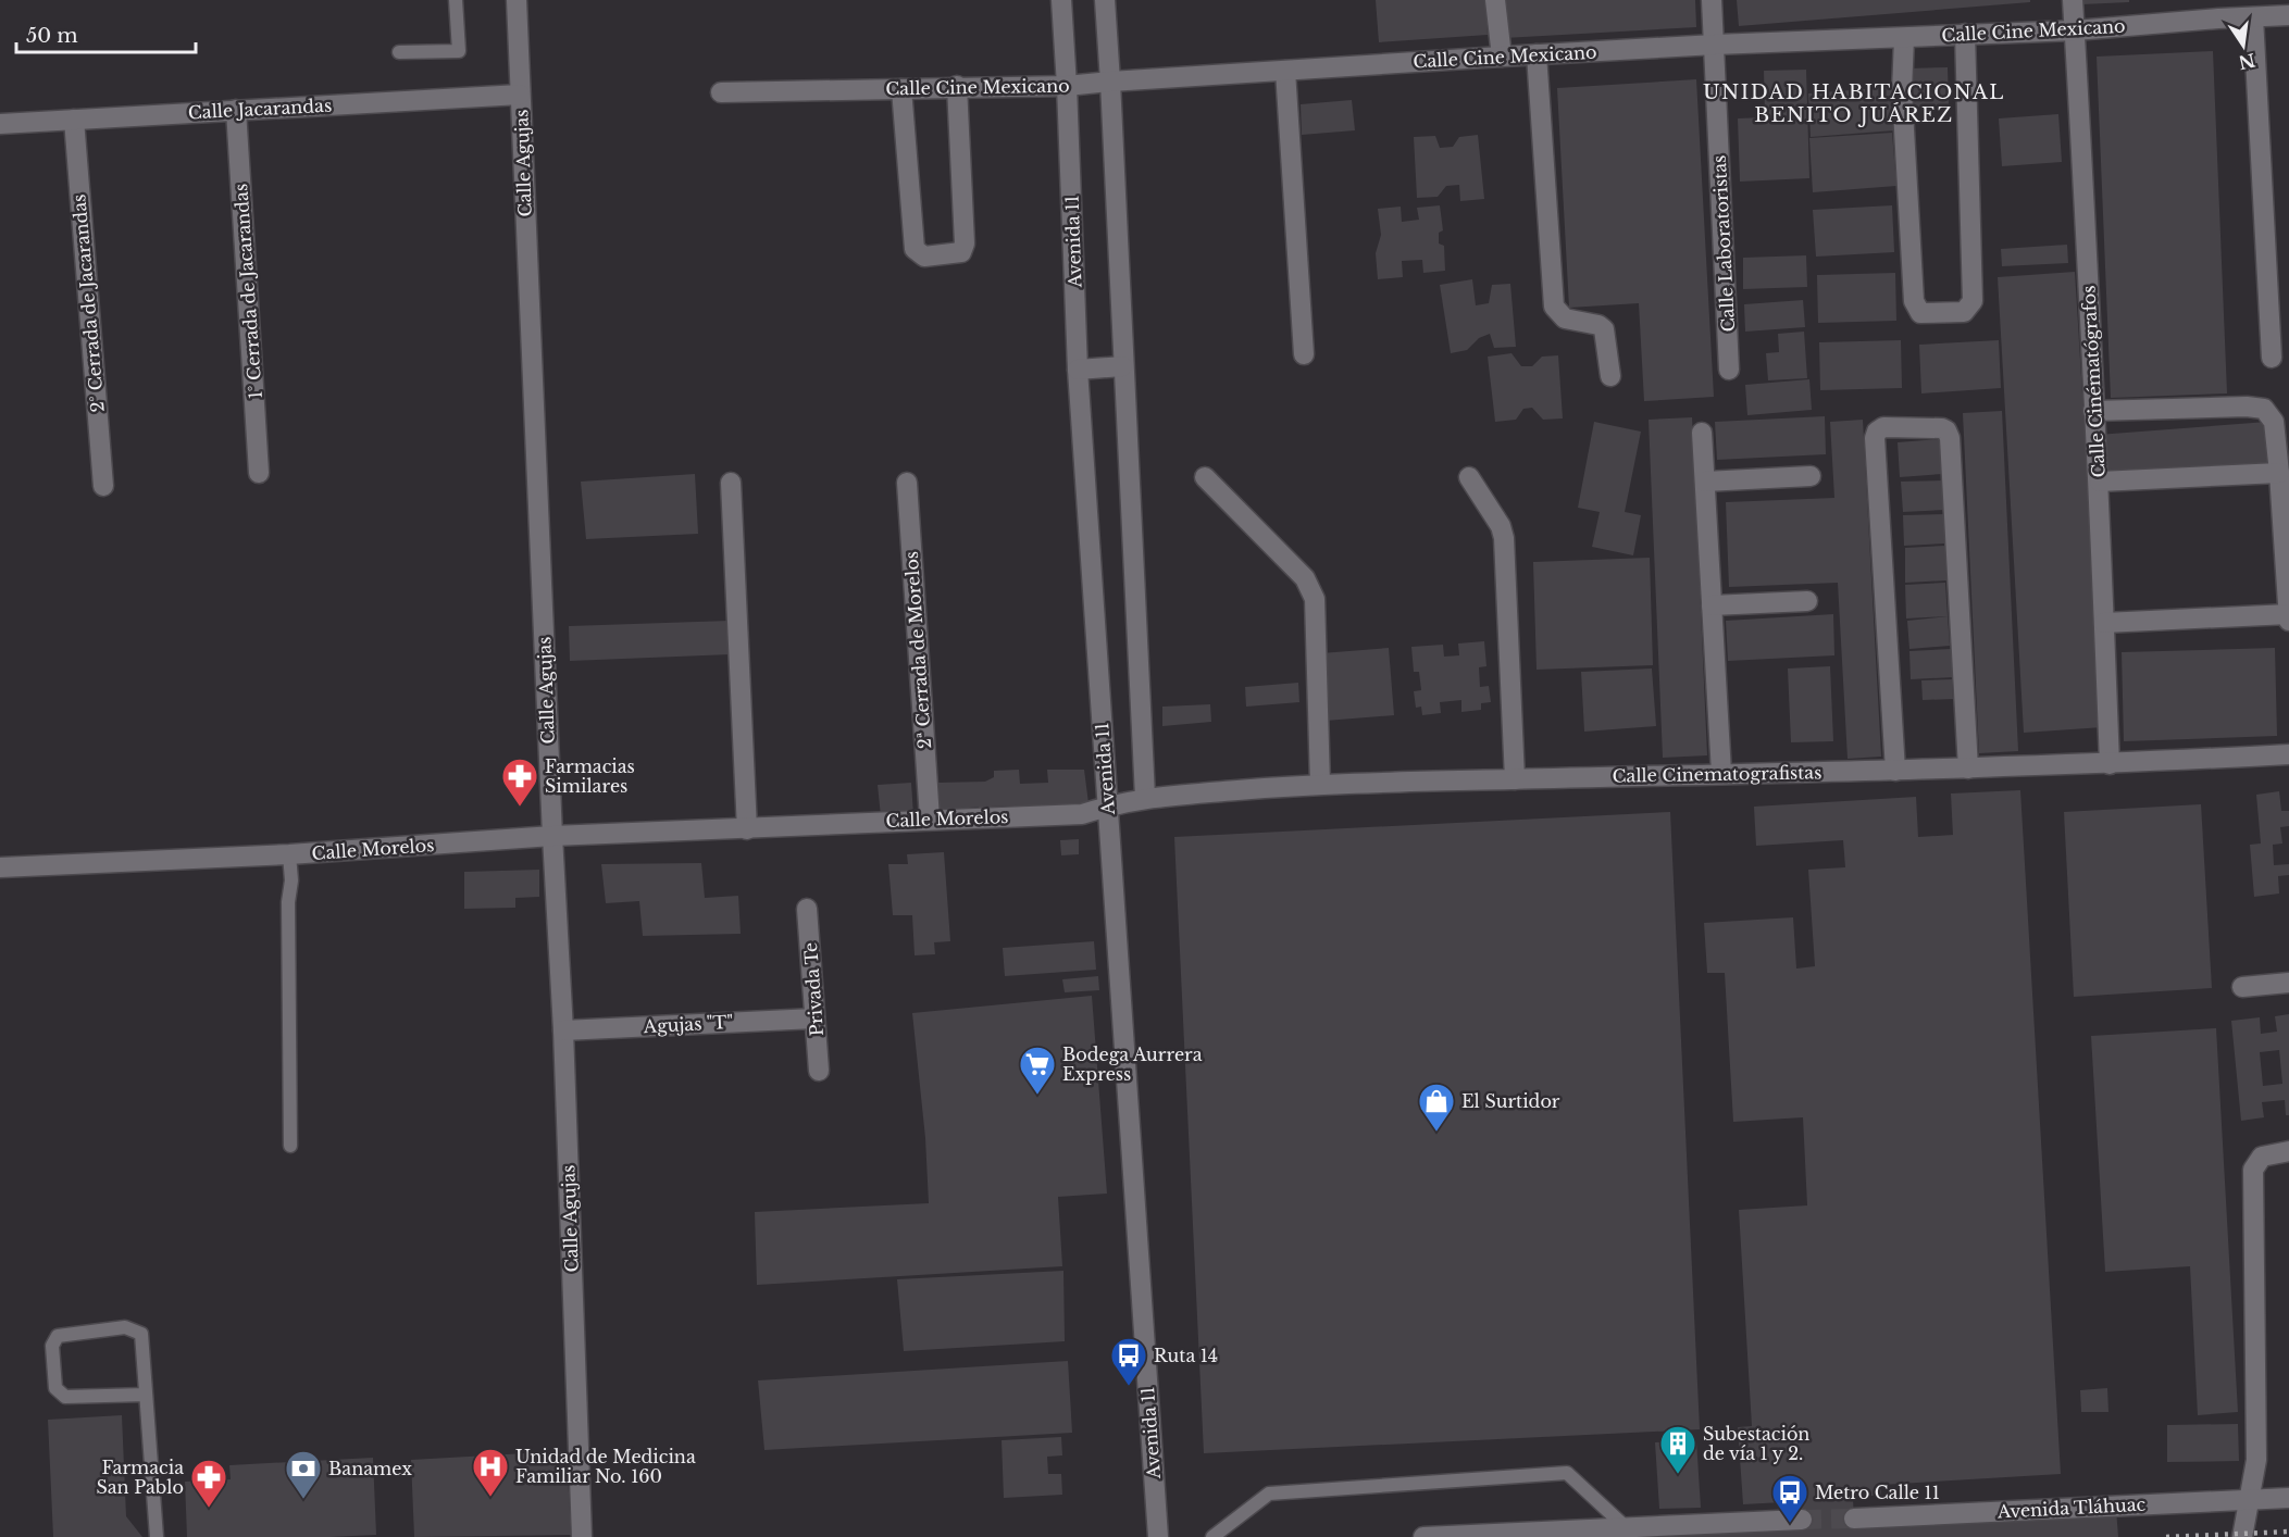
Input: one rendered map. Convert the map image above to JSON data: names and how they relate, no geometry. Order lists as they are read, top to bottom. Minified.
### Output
{"streets":{"street":["Calle Cine Mexicano","Calle Jacarandas","Calle Agujas","Avenida 11","Calle Laboratoristas","1° Cerrada de Jacarandas","2° Cerrada de Jacarandas","Calle Cinématógrafos","2ª Cerrada de Morelos","Calle Cinematografistas","Calle Morelos","Privada Te","Agujas \"T\"","Avenida Tláhuac"]},"crossings":[["Calle Cine Mexicano","Avenida 11"],["Calle Cine Mexicano","Calle Laboratoristas"],["Calle Cine Mexicano","Calle Cinématógrafos"],["Calle Jacarandas","Calle Agujas"],["Calle Jacarandas","1° Cerrada de Jacarandas"],["Calle Jacarandas","2° Cerrada de Jacarandas"],["Calle Agujas","Calle Morelos"],["Calle Agujas","Agujas \"T\""],["Avenida 11","Calle Morelos"],["Calle Cinématógrafos","Calle Cinematografistas"],["2ª Cerrada de Morelos","Calle Morelos"],["Calle Cinematografistas","Calle Morelos"],["Privada Te","Agujas \"T\""]],"districts":["UNIDAD HABITACIONAL BENITO JUÁREZ"],"places":{"pharmacy":["Farmacias Similares","Farmacia San Pablo"],"supermarket":["Bodega Aurrera Express"],"shop":["El Surtidor"],"bus stop":["Ruta 14","Metro Calle 11"],"building":["Subestación de vía 1 y 2."],"hospital":["Unidad de Medicina Familiar No. 160"],"bank":["Banamex"]},"scale_bar":"50 m","north":"bottom"}
